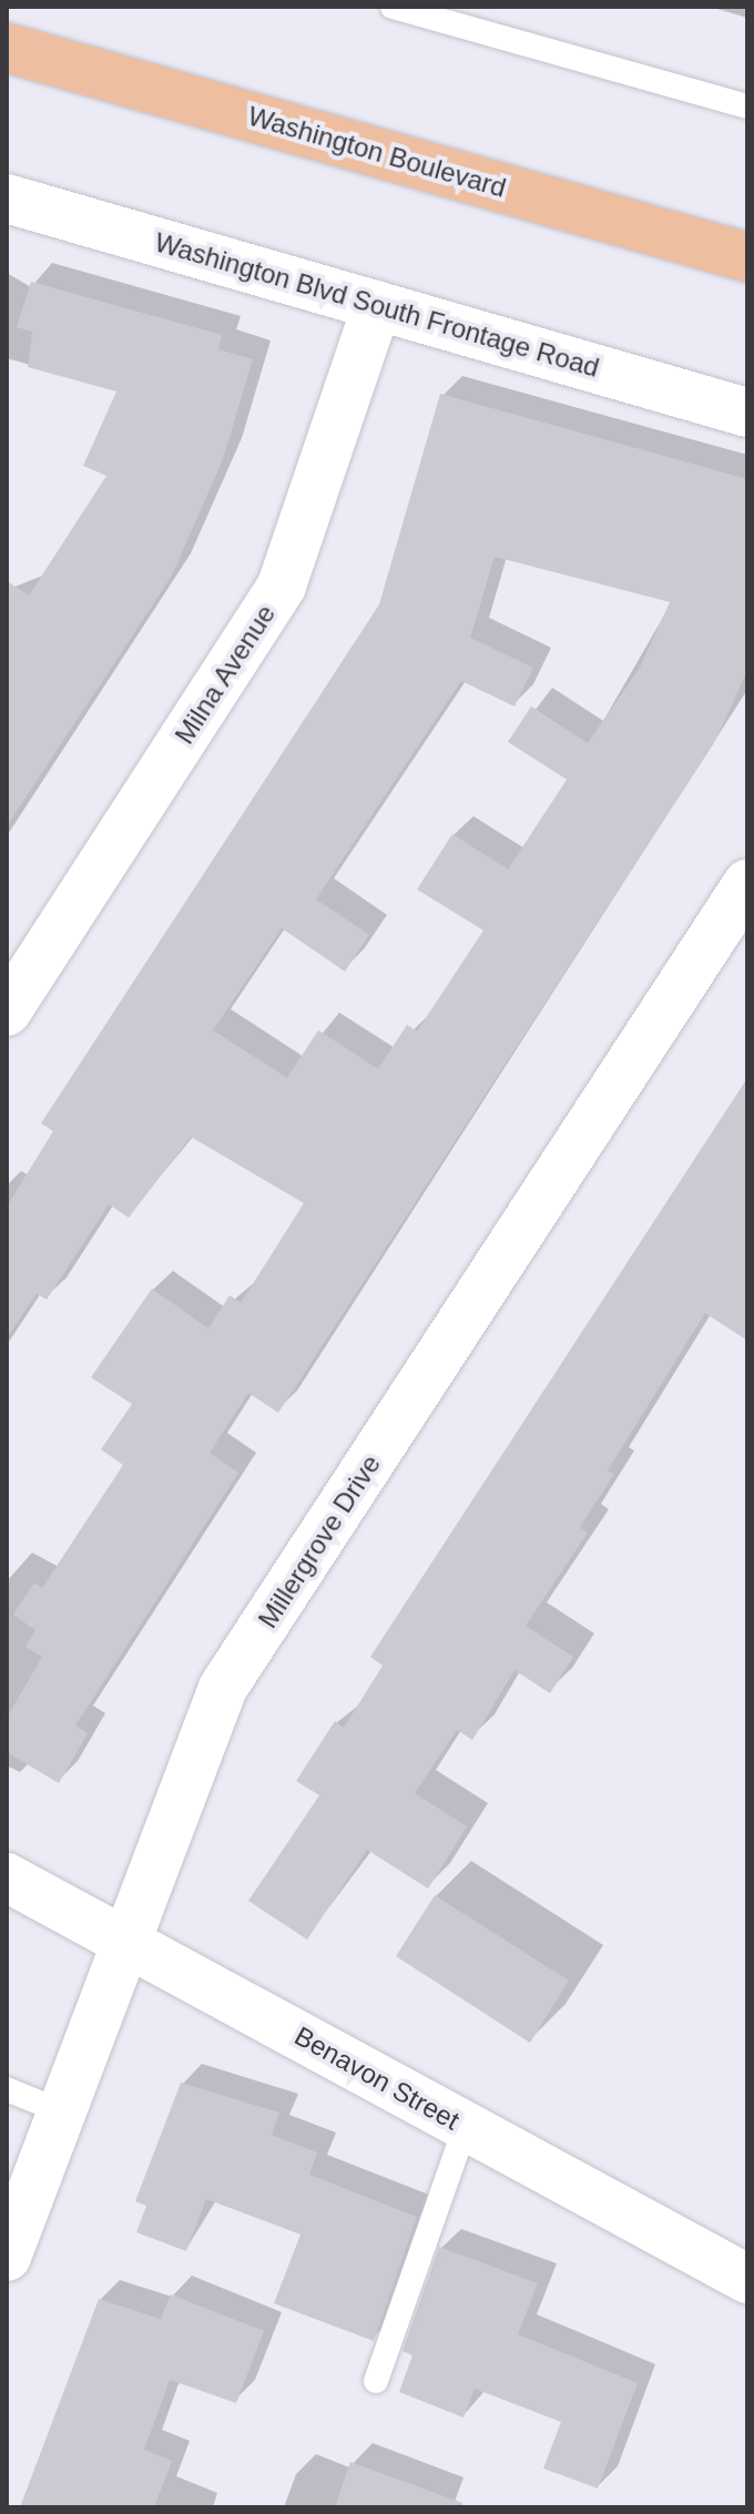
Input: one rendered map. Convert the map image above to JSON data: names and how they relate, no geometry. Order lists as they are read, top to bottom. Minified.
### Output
{"streets":{"main road":["Washington Boulevard"],"street":["Washington Blvd South Frontage Road","Milna Avenue","Millergrove Drive","Benavon Street"]},"crossings":[["Washington Blvd South Frontage Road","Milna Avenue"],["Millergrove Drive","Benavon Street"]]}
